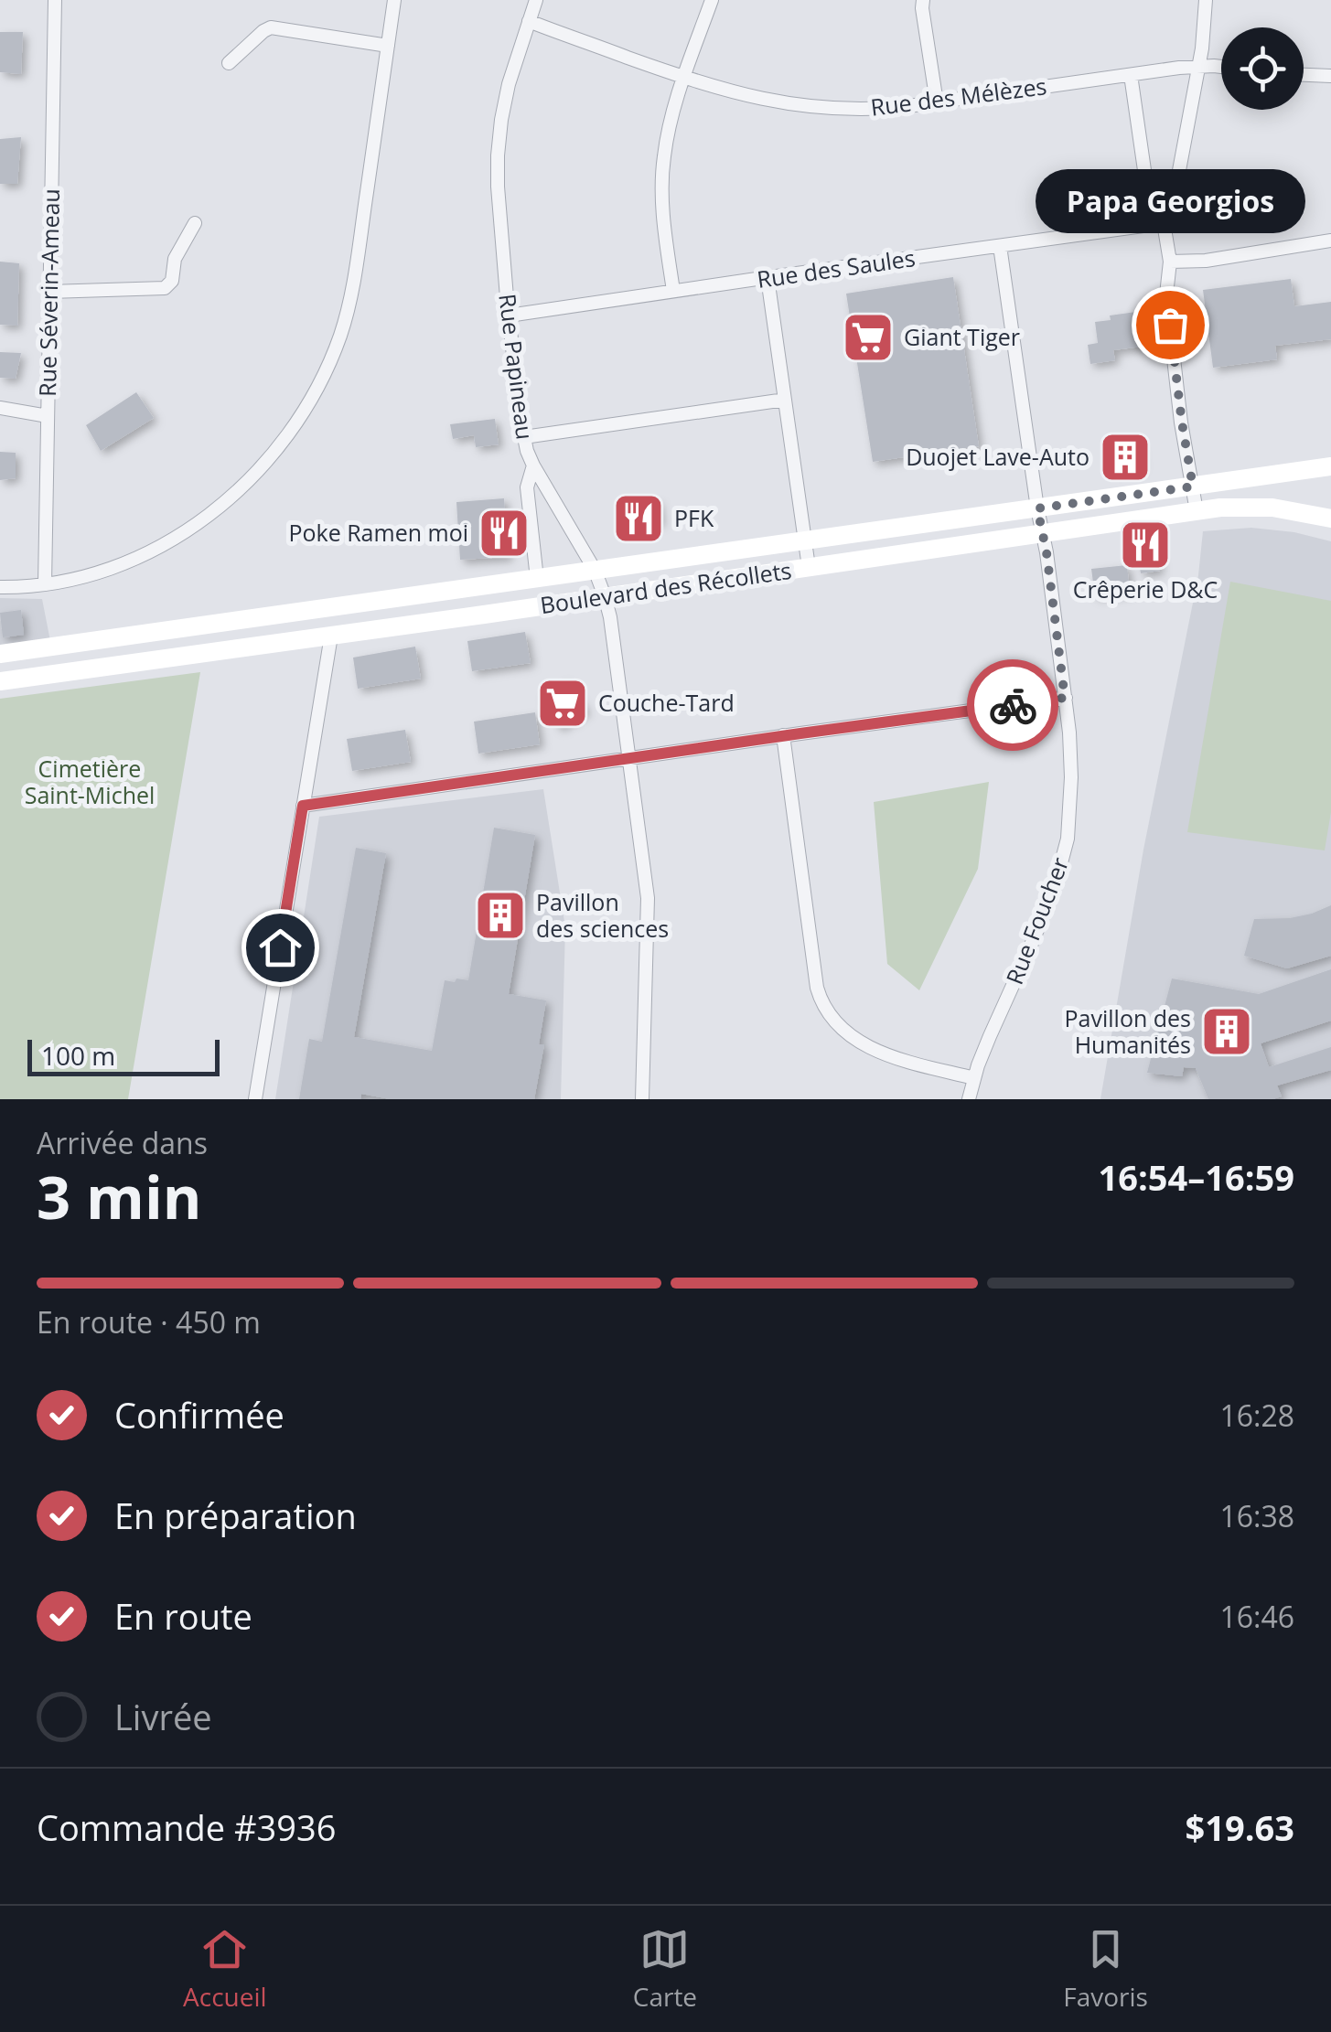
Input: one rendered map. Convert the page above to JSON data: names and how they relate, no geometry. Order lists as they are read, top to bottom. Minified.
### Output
{"streets":{"main road":["Boulevard des Récollets"],"street":["Rue des Mélèzes","Rue des Saules","Rue Séverin-Ameau","Rue Papineau","Rue Foucher"]},"crossings":[["Rue des Mélèzes","Rue Papineau"],["Rue des Saules","Rue Papineau"],["Rue des Saules","Rue Foucher"],["Rue Papineau","Boulevard des Récollets"],["Boulevard des Récollets","Rue Foucher"]],"parks":["Cimetière Saint-Michel"],"places":{"other":["Papa Georgios"],"supermarket":["Giant Tiger","Couche-Tard"],"building":["Duojet Lave-Auto","Pavillon des sciences","Pavillon des Humanités"],"restaurant":["PFK","Poke Ramen moi","Crêperie D&C"]},"scale_bar":"100 m","page":{"bubble":"Papa Georgios","scale":"100 m","heading":["3 min","Arrivée dans","16:54–16:59"],"panel":["Commande #3936","$19.63"],"bar":"En route · 450 m","list":[["Confirmée","16:28"],["En préparation","16:38"],["En route","16:46"],"Livrée"],"tabs":["Accueil","Carte","Favoris"]}}
